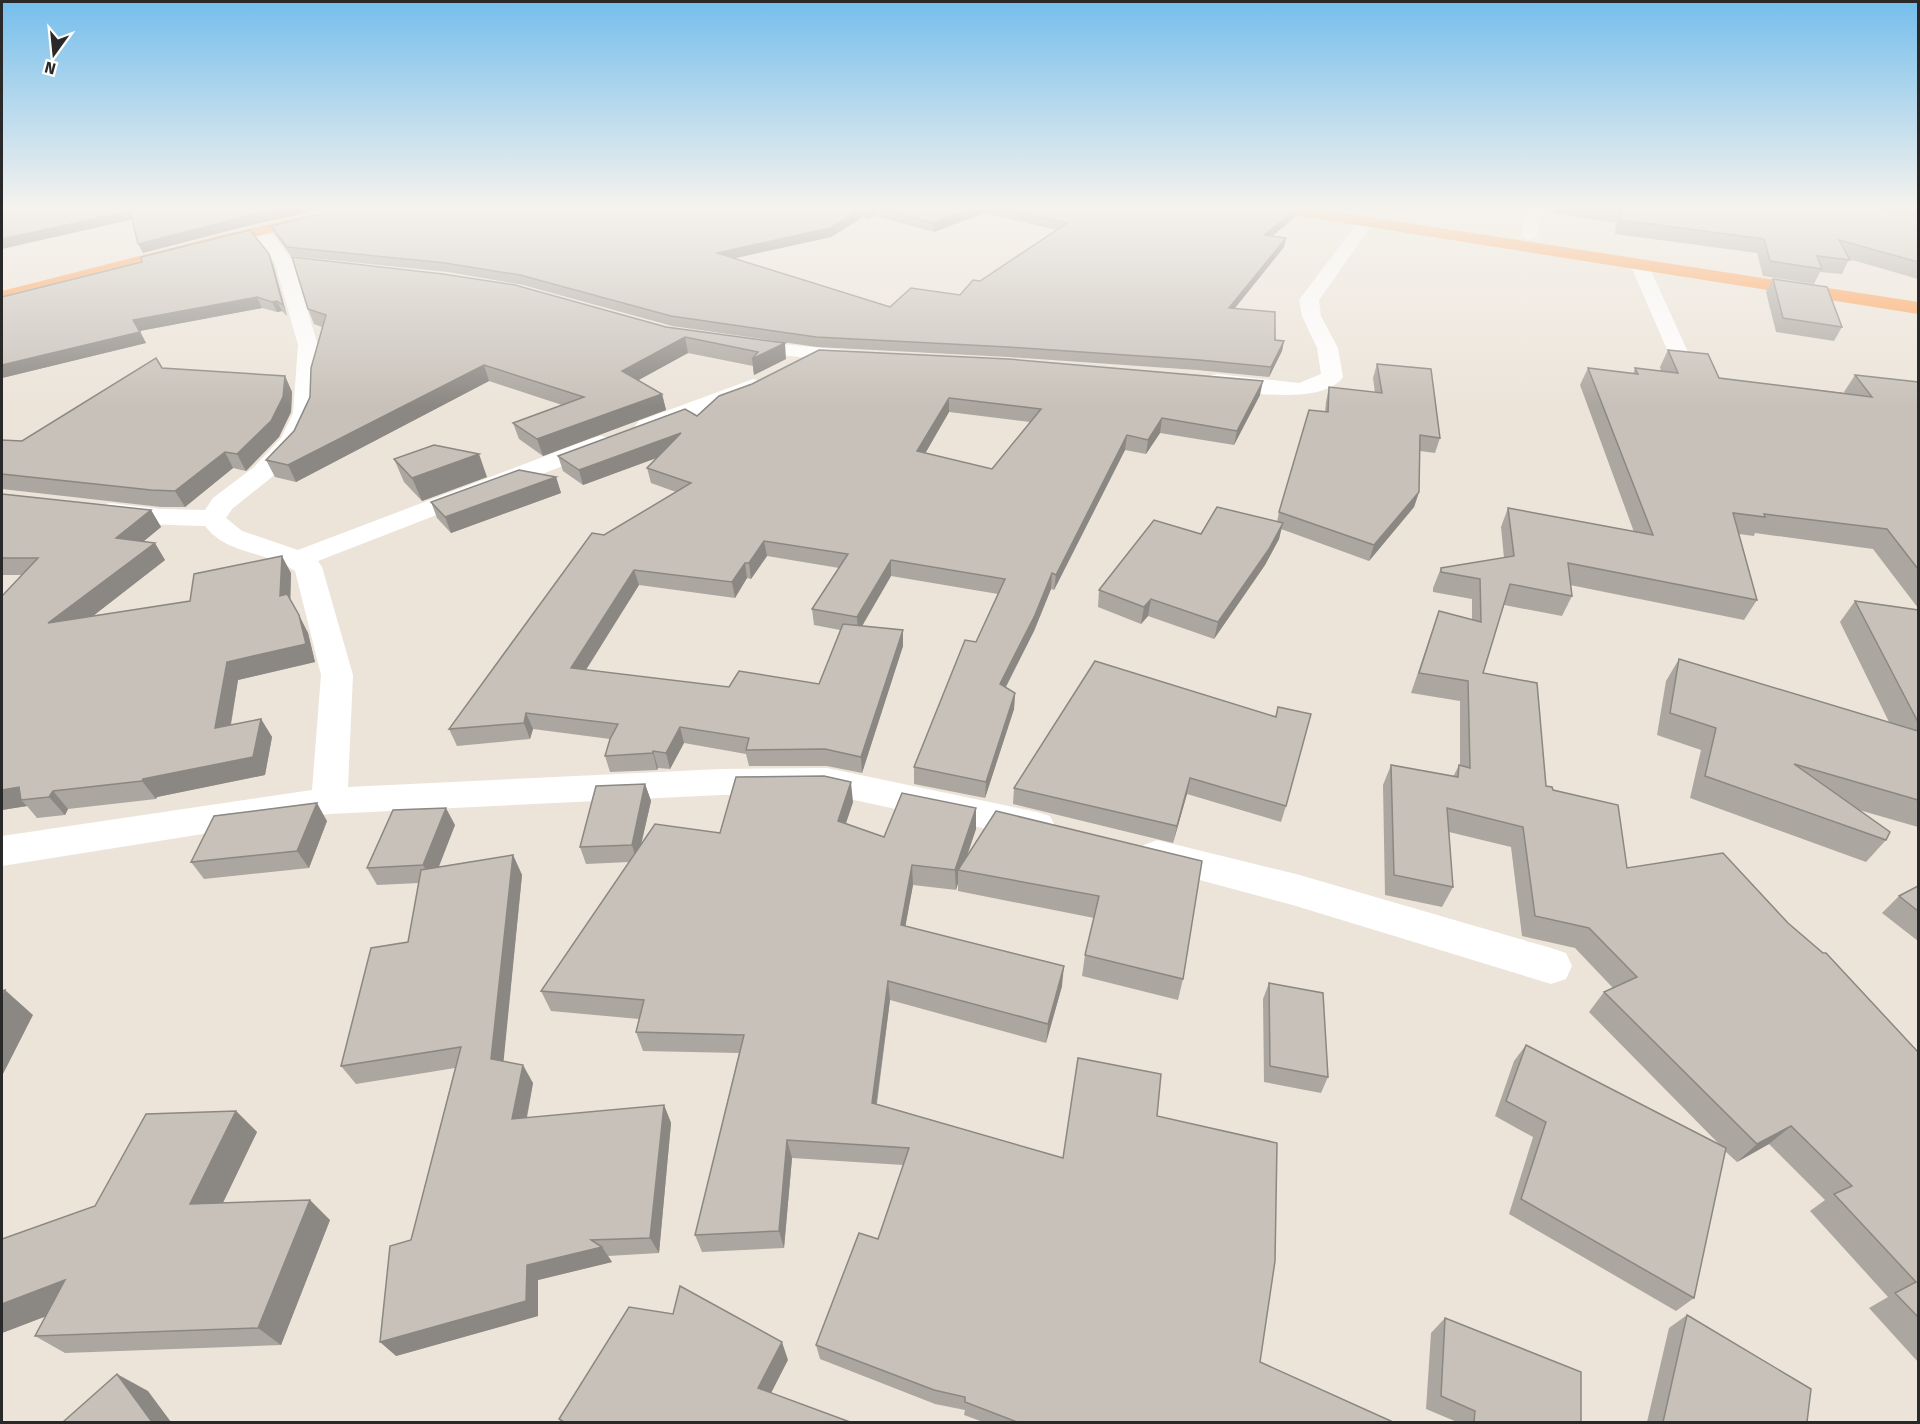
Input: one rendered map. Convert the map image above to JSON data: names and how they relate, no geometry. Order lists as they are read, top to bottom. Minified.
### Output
{"north":"bottom"}
